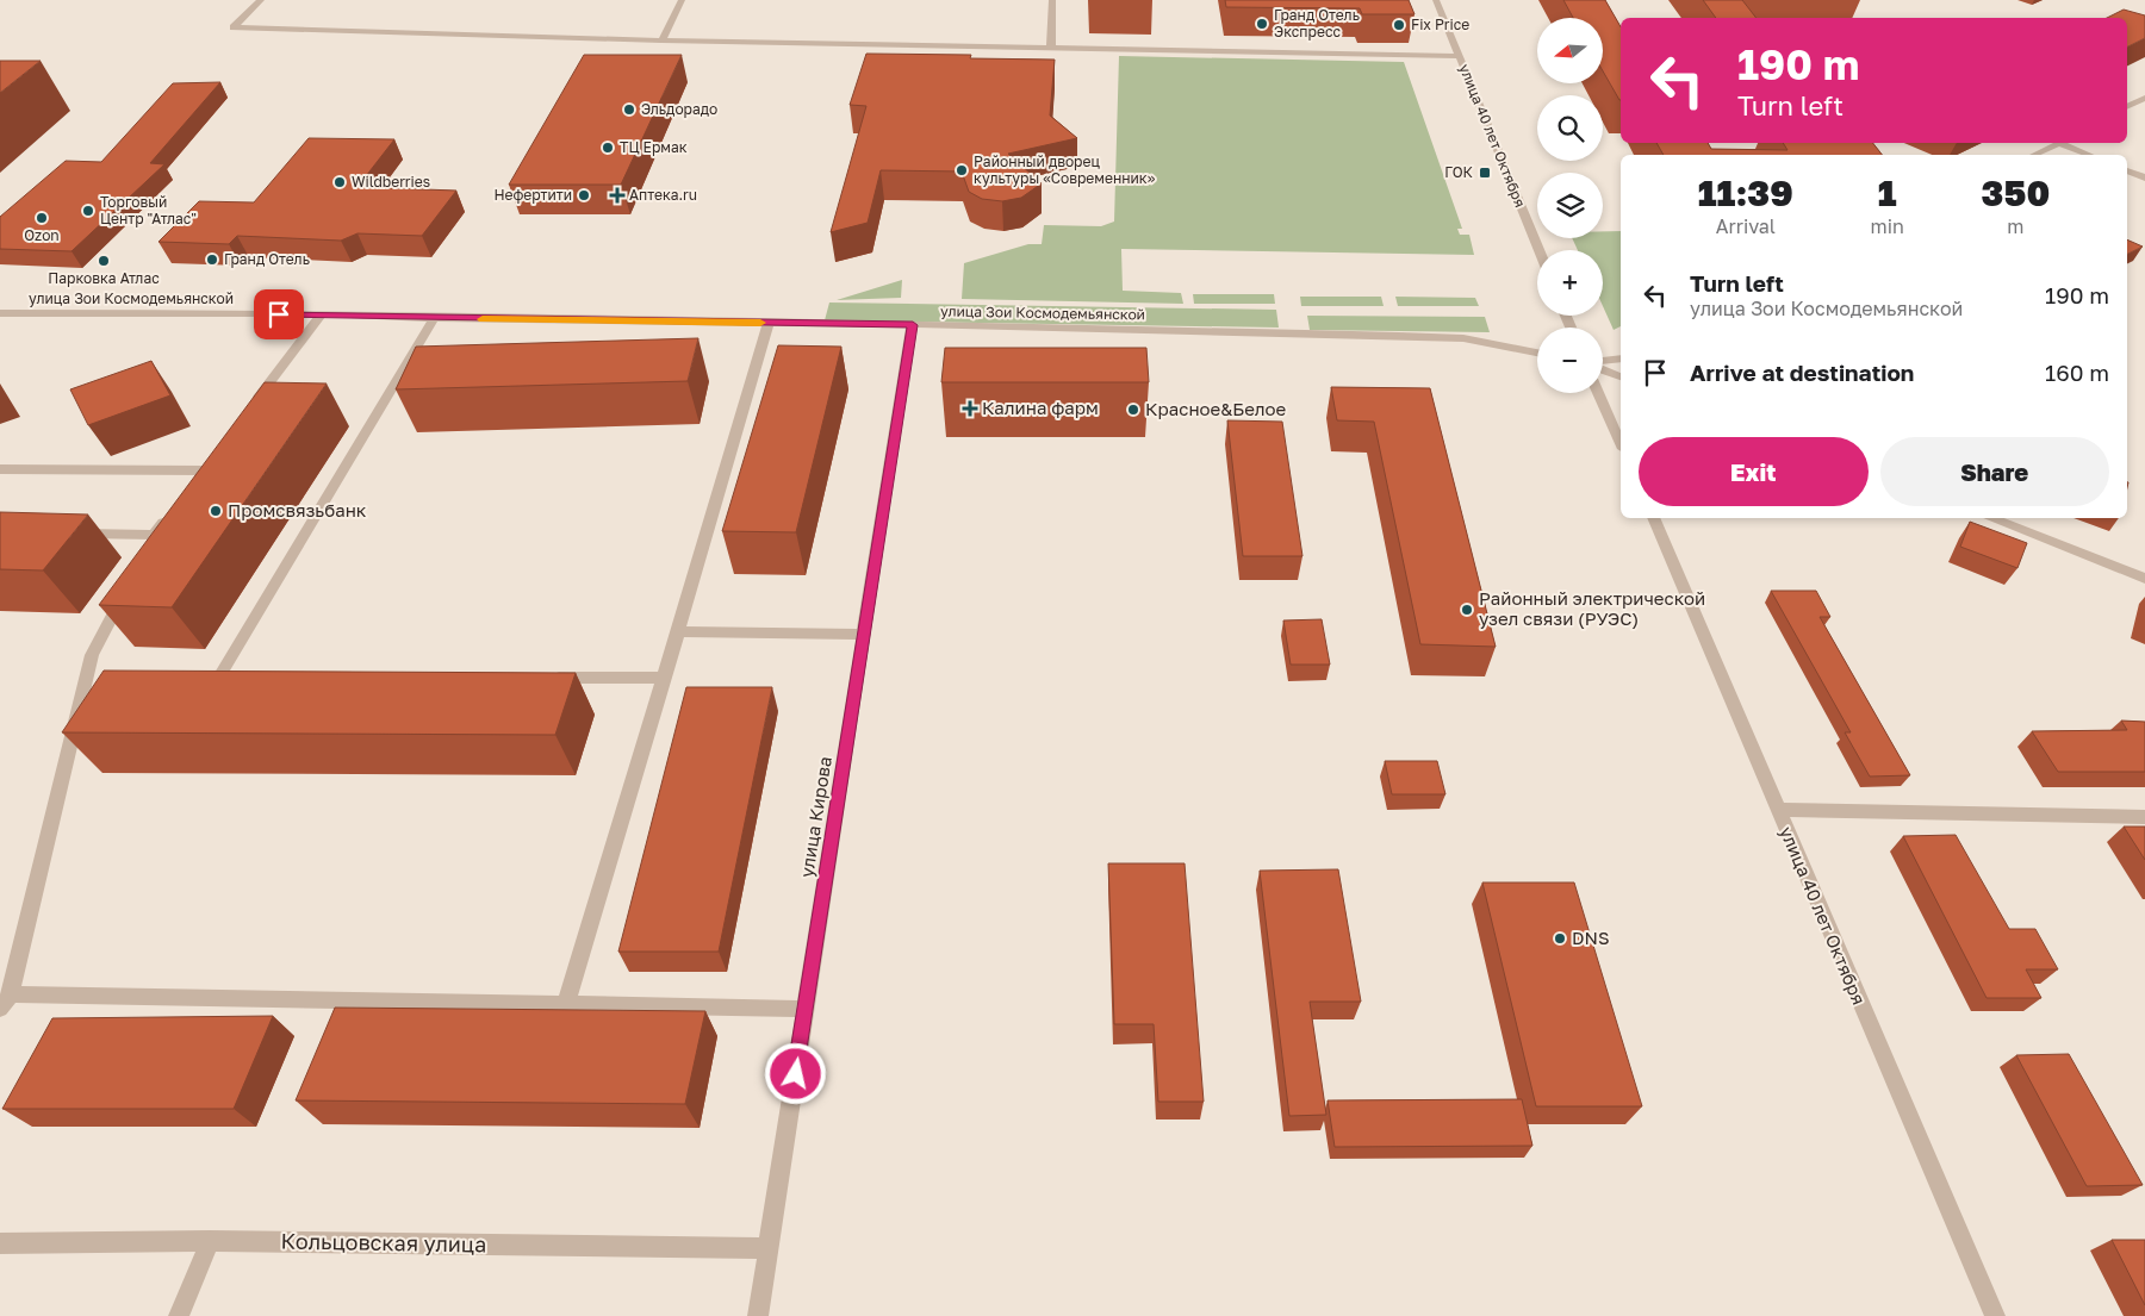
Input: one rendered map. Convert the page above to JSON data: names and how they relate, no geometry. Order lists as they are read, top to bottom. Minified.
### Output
{"streets":{"street":["улица 40 лет Октября","улица Зои Космодемьянской","улица Кирова","Кольцовская улица"]},"crossings":[["улица Зои Космодемьянской","улица Кирова"],["улица Кирова","Кольцовская улица"]],"places":{"other":["Гранд Отель Экспресс","Fix Price","Эльдорадо","ТЦ Ермак","Районный дворец культуры «Современник»","Wildberries","Нефертити","Торговый Центр \"Атлас\"","Ozon","Гранд Отель","Парковка Атлас","Красное&Белое","Промсвязьбанк","Районный электрической узел связи (РУЭС)","DNS"],"transit":["ГОК"],"health":["Аптека.ru","Калина фарм"]},"north":"left","page":{"map_buttons":["+","−"],"turn":["190 m","Turn left"],"eta":["11:39","Arrival","1","min","350","m"],"list":[{"name":"Turn left","note":"улица Зои Космодемьянской","value":"190 m"},{"name":"Arrive at destination","value":"160 m"}],"buttons":["Exit","Share"]}}
